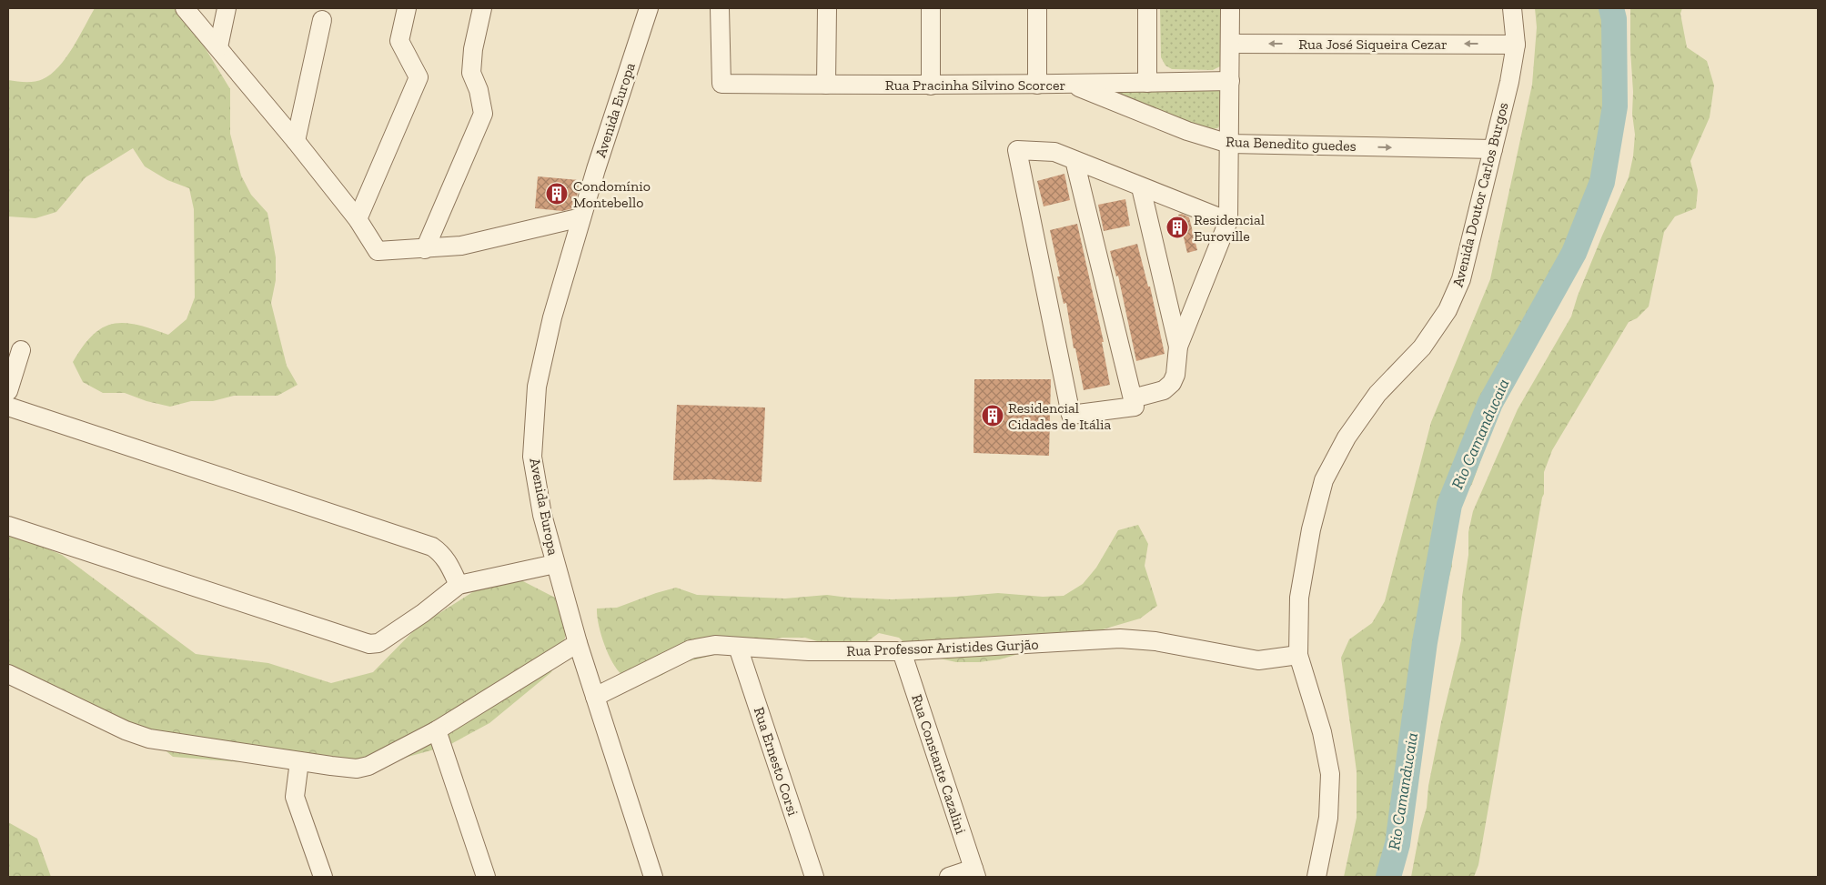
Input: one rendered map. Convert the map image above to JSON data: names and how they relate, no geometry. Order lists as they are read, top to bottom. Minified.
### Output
{"streets":{"street":["Rua José Siqueira Cezar","Rua Pracinha Silvino Scorcer","Avenida Europa","Rua Benedito guedes","Avenida Doutor Carlos Burgos","Rua Professor Aristides Gurjão","Rua Ernesto Corsi","Rua Constante Cazalini"]},"crossings":[["Rua José Siqueira Cezar","Avenida Doutor Carlos Burgos"],["Rua Pracinha Silvino Scorcer","Rua Benedito guedes"],["Avenida Europa","Rua Professor Aristides Gurjão"],["Rua Benedito guedes","Avenida Doutor Carlos Burgos"],["Avenida Doutor Carlos Burgos","Rua Professor Aristides Gurjão"],["Rua Professor Aristides Gurjão","Rua Ernesto Corsi"],["Rua Professor Aristides Gurjão","Rua Constante Cazalini"]],"one_way":["Rua José Siqueira Cezar","Rua Benedito guedes"],"water":["Rio Camanducaia"],"places":{"building":["Condomínio Montebello","Residencial Euroville","Residencial Cidades de Itália"]}}
